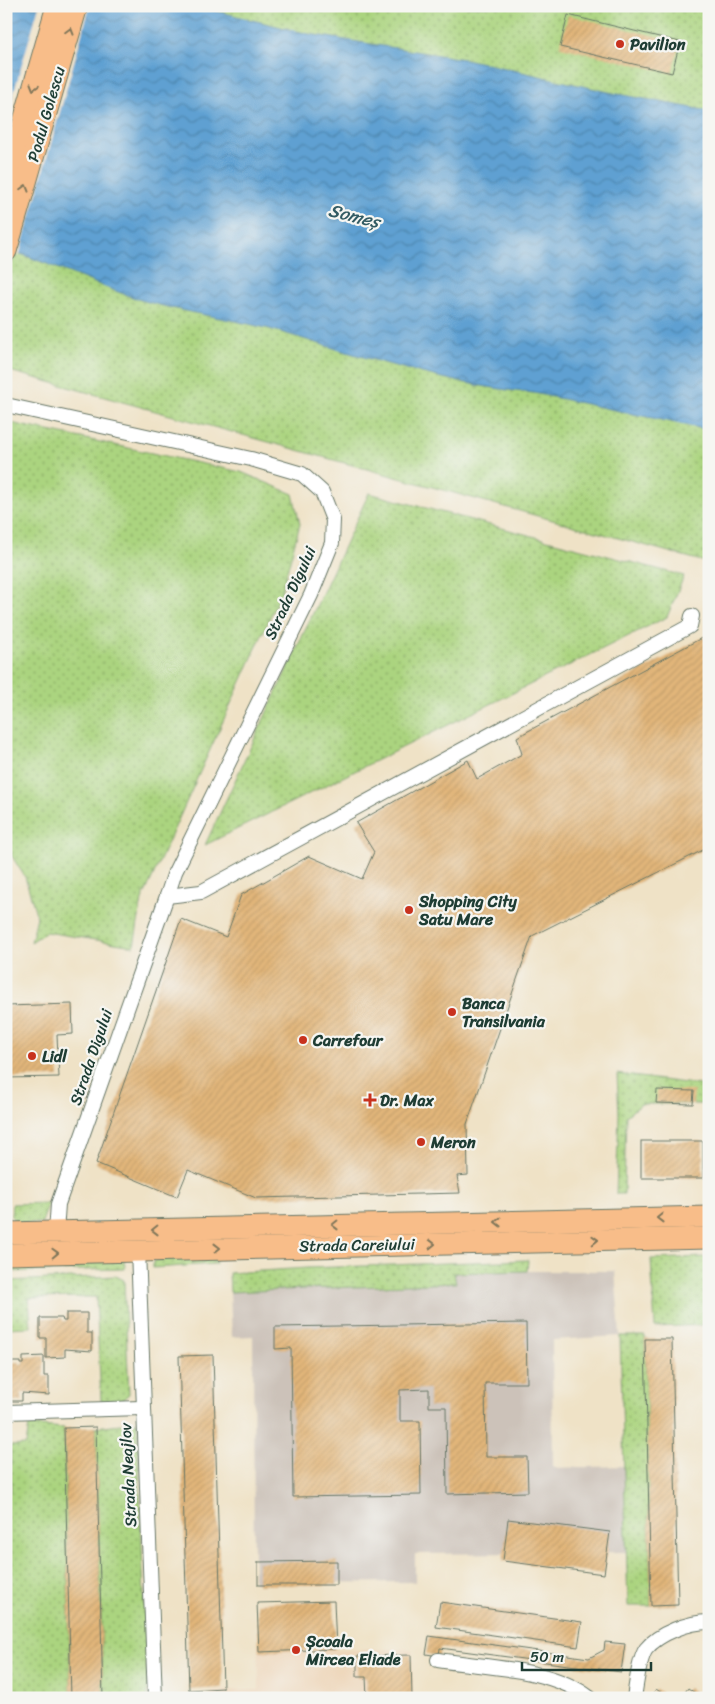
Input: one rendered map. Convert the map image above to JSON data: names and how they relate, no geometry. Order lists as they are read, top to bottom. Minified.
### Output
{"streets":{"main road":["Podul Golescu","Strada Careiului"],"street":["Strada Digului","Strada Neajlov"]},"crossings":[["Strada Digului","Strada Careiului"],["Strada Careiului","Strada Neajlov"]],"water":["Someș"],"places":{"other":["Pavilion","Shopping City Satu Mare","Banca Transilvania","Carrefour","Lidl","Meron","Școala Mircea Eliade"],"health":["Dr. Max"]},"scale_bar":"50 m"}
